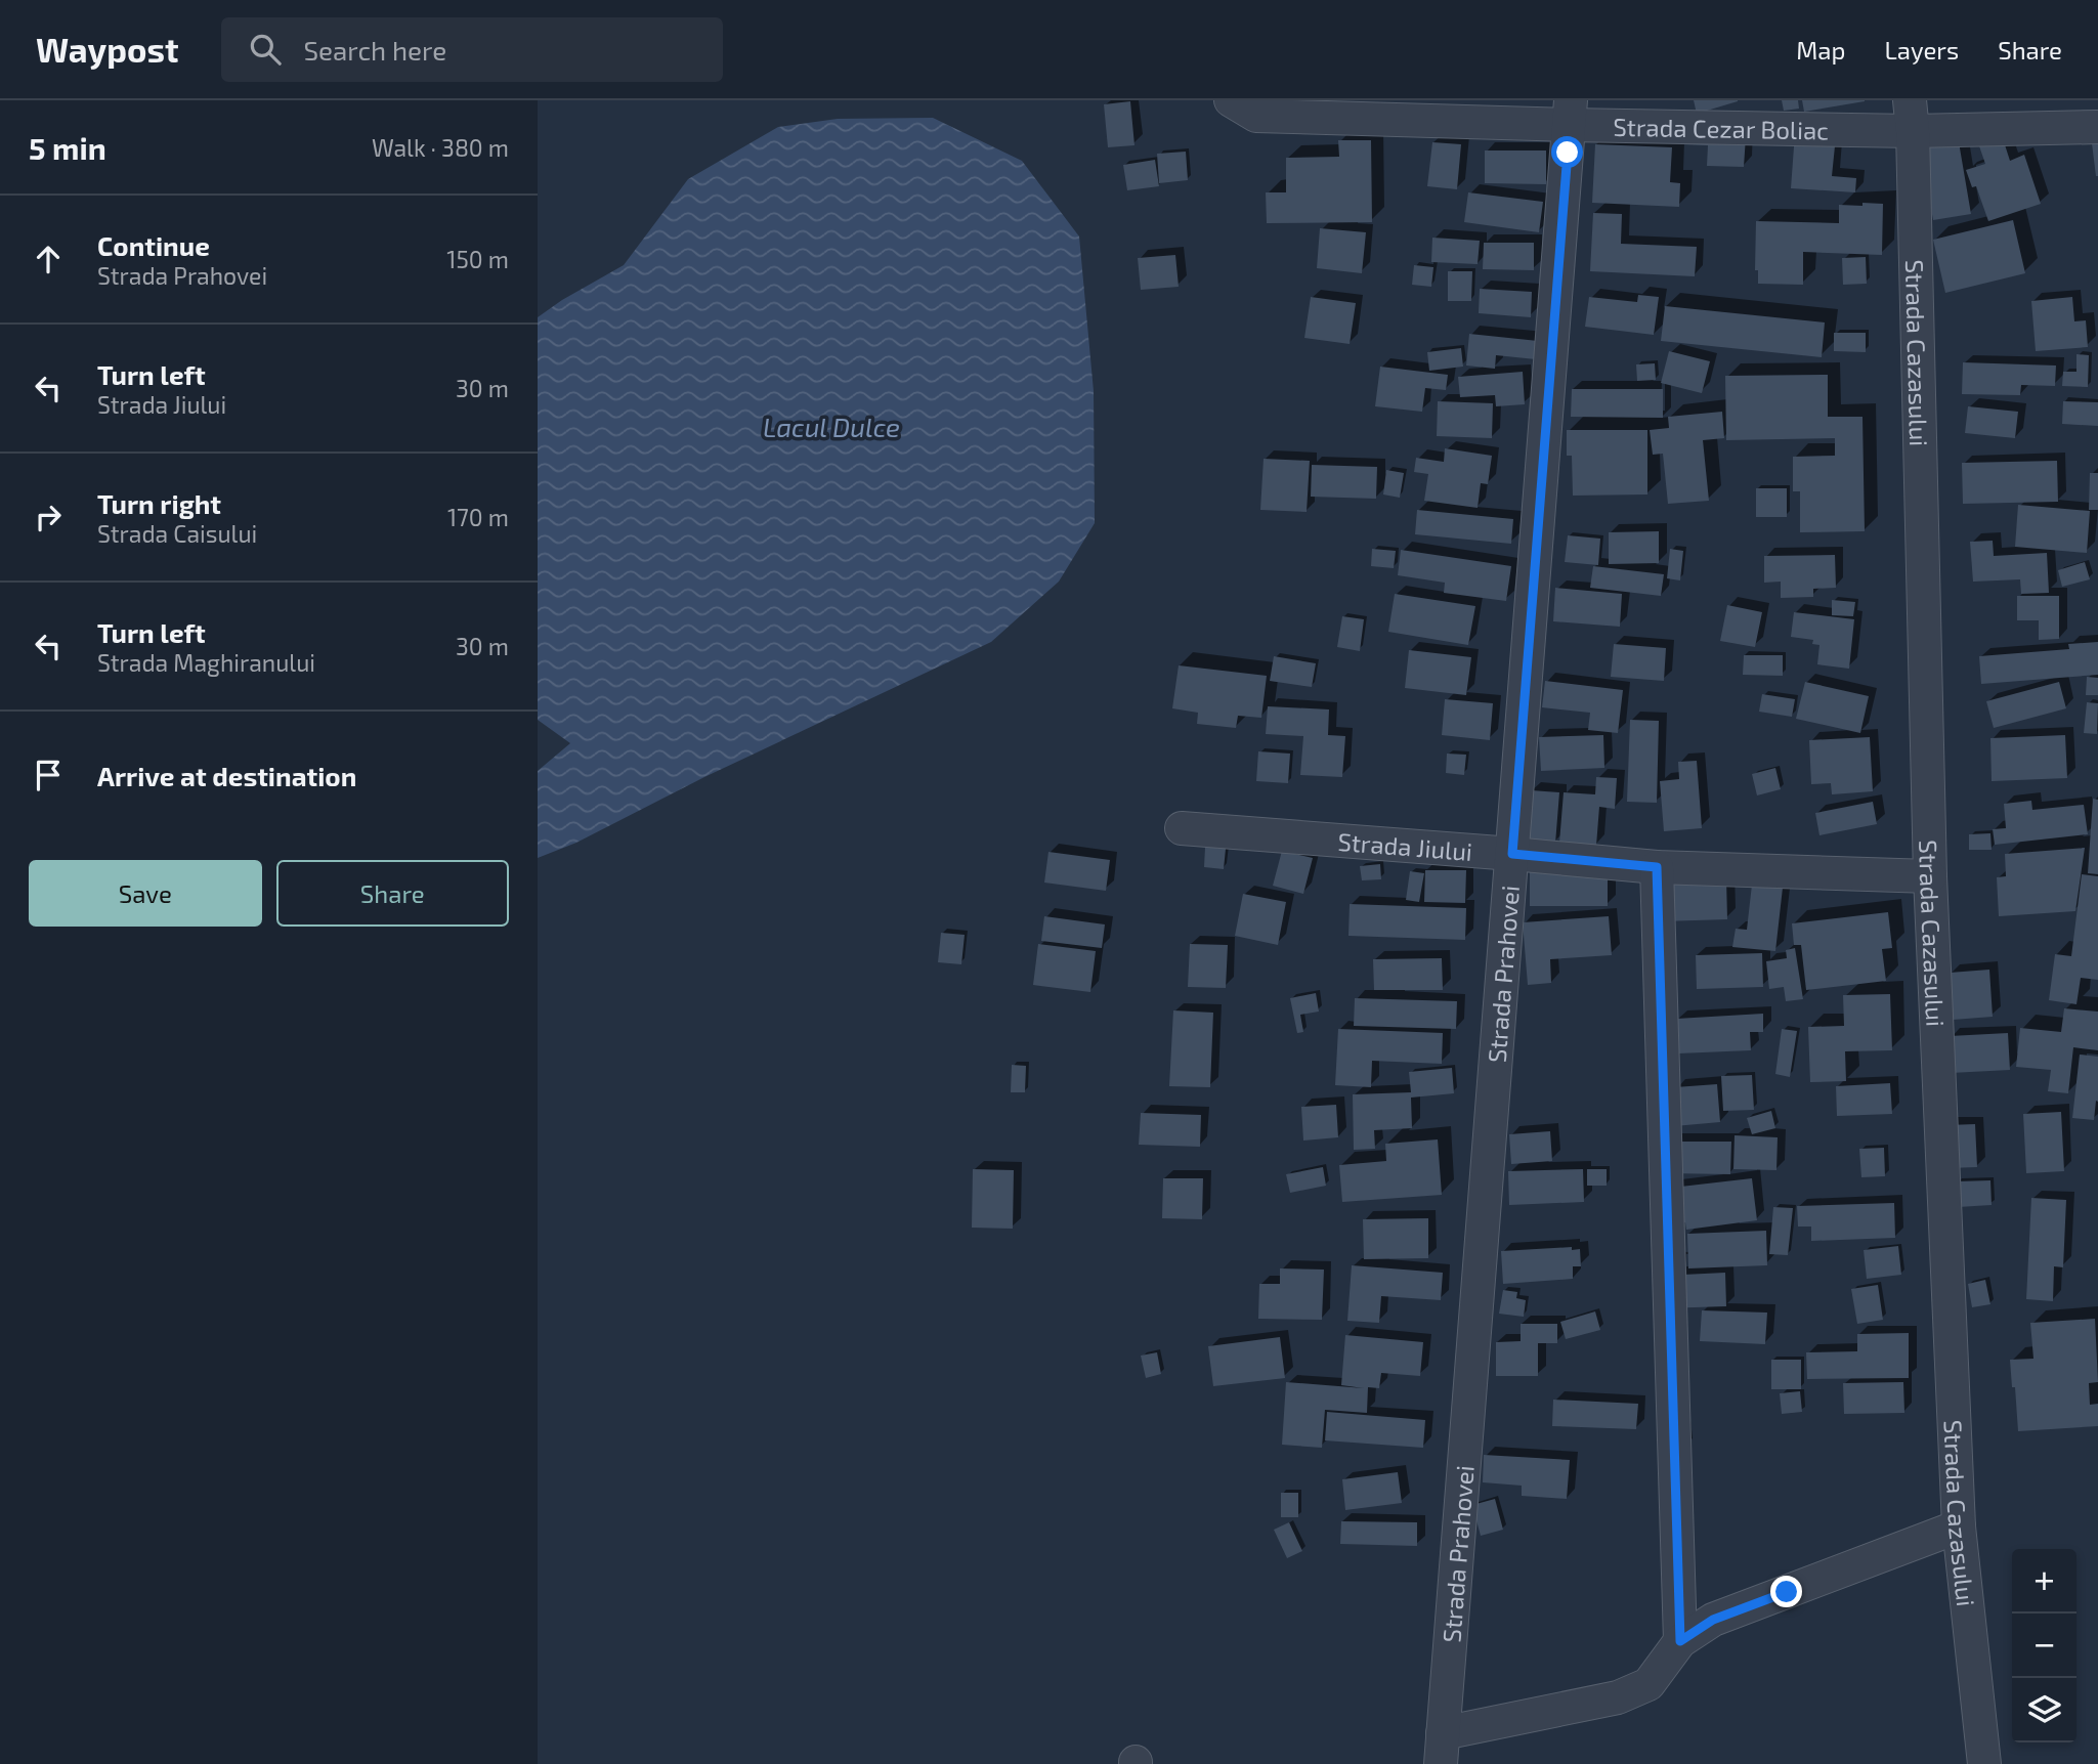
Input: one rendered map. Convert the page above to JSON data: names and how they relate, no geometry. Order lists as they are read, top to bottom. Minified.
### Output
{"streets":{"street":["Strada Cezar Boliac","Strada Cazasului","Strada Jiului","Strada Prahovei"]},"crossings":[["Strada Cezar Boliac","Strada Cazasului"],["Strada Cezar Boliac","Strada Prahovei"],["Strada Cazasului","Strada Jiului"],["Strada Jiului","Strada Prahovei"]],"water":["Lacul Dulce"],"page":{"header":"Waypost","search":"Search here","nav":["Map","Layers","Share"],"heading":["5 min","Walk · 380 m"],"list":[["Continue","Strada Prahovei","150 m"],["Turn left","Strada Jiului","30 m"],["Turn right","Strada Caisului","170 m"],["Turn left","Strada Maghiranului","30 m"],"Arrive at destination"],"buttons":["Save","Share"],"map_buttons":["+","−"]}}
